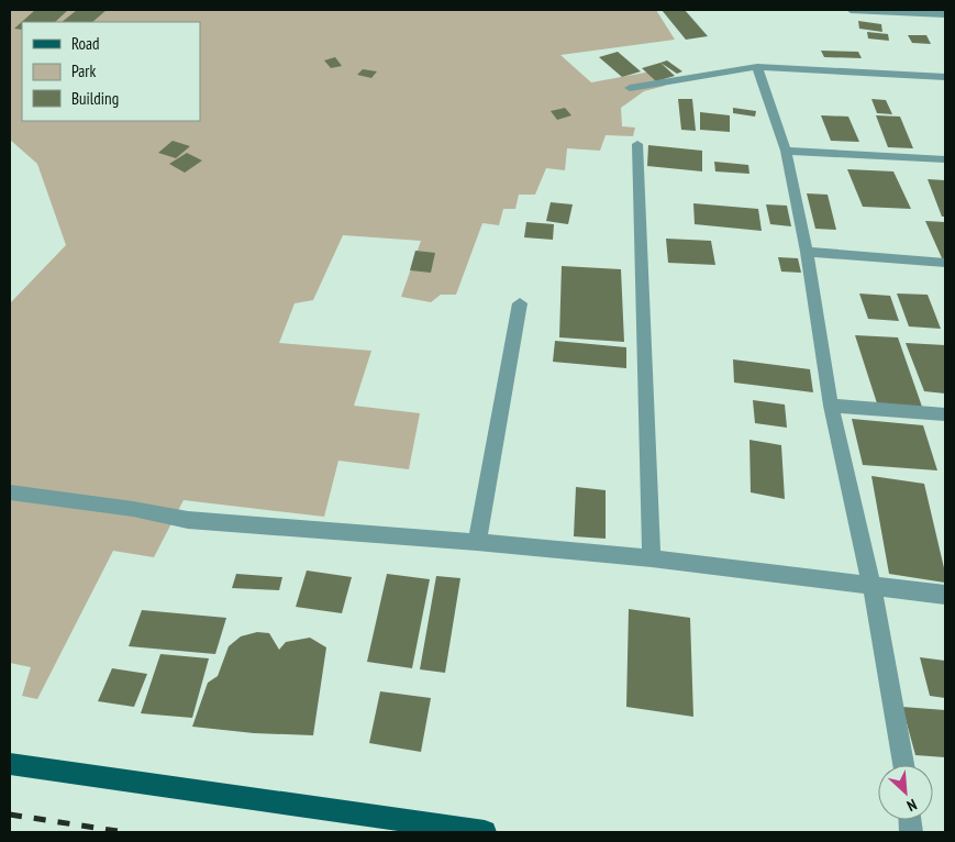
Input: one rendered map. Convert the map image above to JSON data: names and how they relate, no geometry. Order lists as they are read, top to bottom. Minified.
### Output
{"legend":["Road","Park","Building"],"north":"bottom right"}
